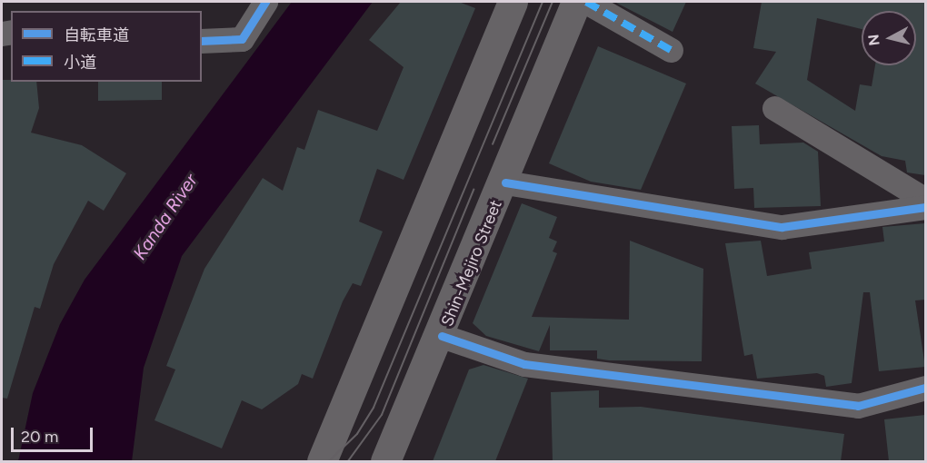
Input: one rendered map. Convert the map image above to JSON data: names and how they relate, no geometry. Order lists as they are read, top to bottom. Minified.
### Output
{"streets":{"main road":["Shin-Mejiro Street"]},"water":["Kanda River"],"legend":["自転車道","小道"],"scale_bar":"20 m","north":"left"}
